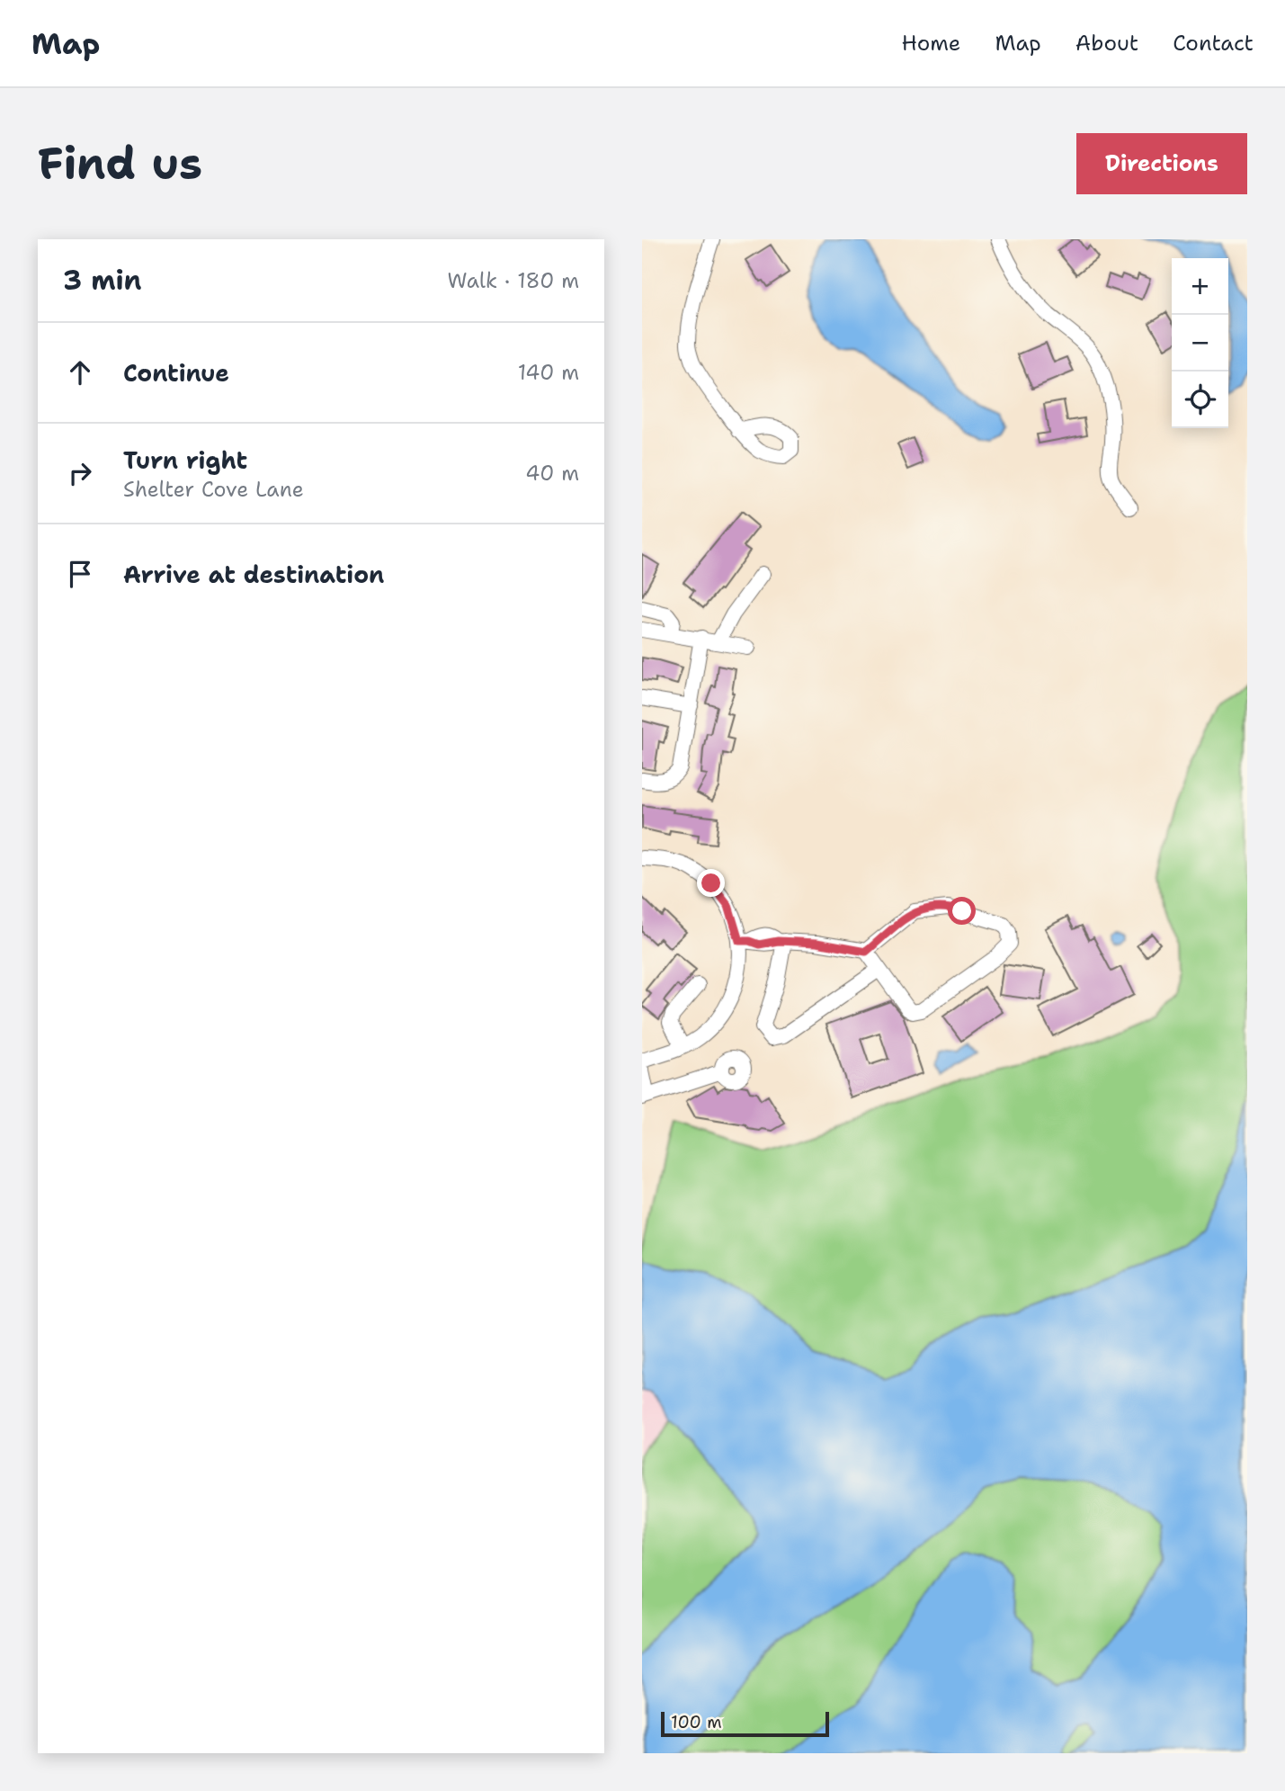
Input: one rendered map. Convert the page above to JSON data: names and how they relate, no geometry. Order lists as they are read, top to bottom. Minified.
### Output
{"scale_bar":"100 m","page":{"header":"Map","nav":["Home","Map","About","Contact"],"buttons":"Directions","title":"Find us","heading":["3 min","Walk · 180 m"],"map_buttons":["+","−"],"list":[["Continue","140 m"],["Turn right","Shelter Cove Lane","40 m"],"Arrive at destination"],"scale":"100 m"}}
